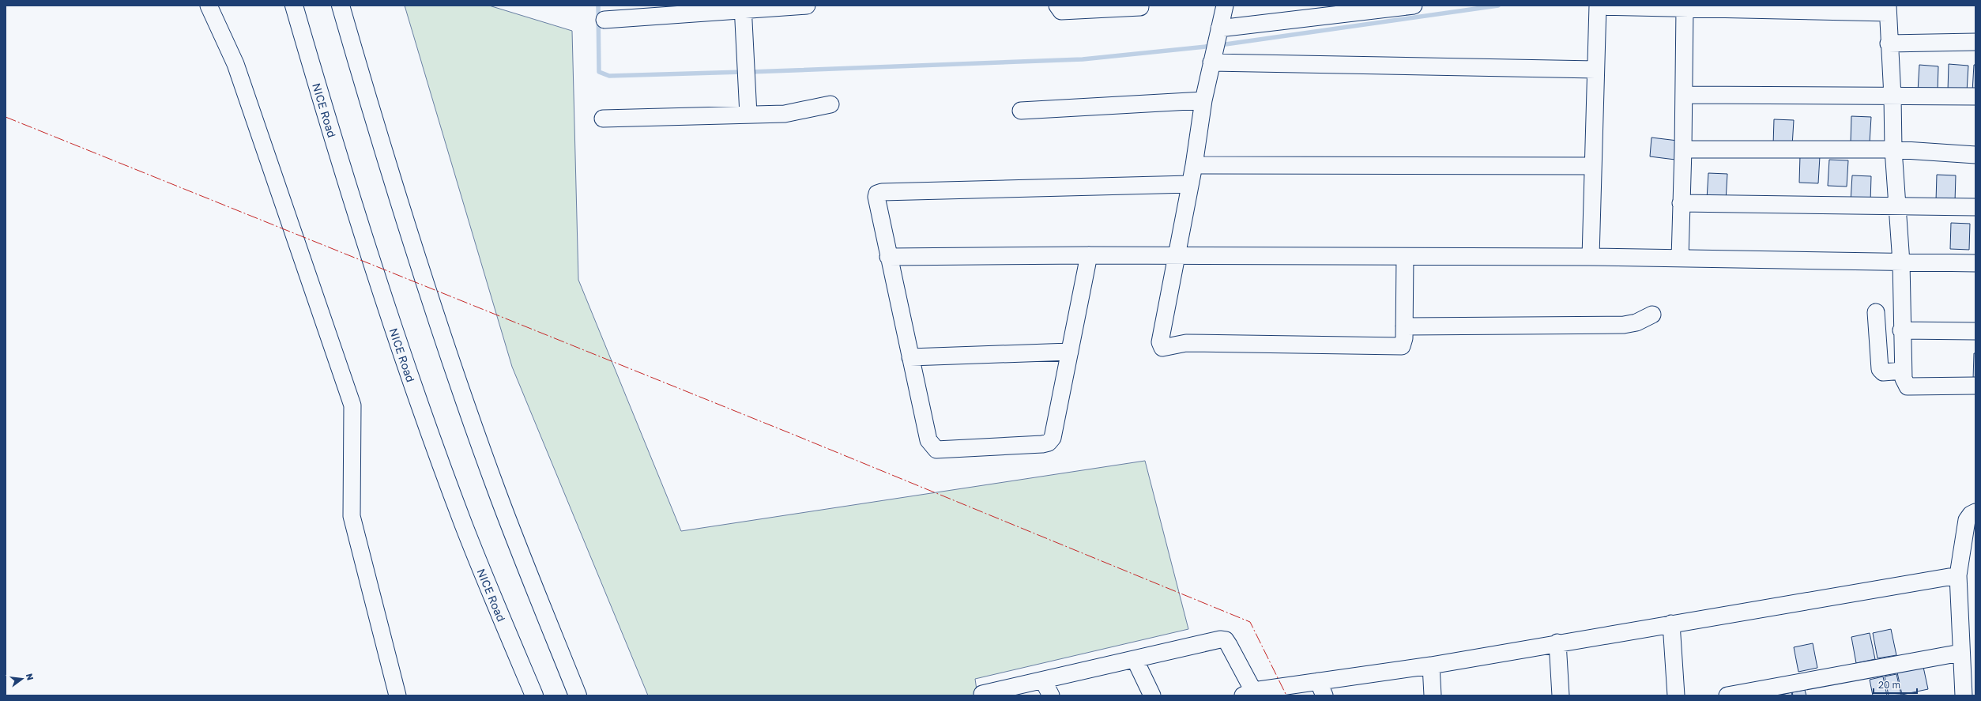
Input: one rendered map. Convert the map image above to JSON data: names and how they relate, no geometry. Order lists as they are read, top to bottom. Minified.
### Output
{"streets":{"highway":["NICE Road"]},"scale_bar":"20 m","north":"right"}
